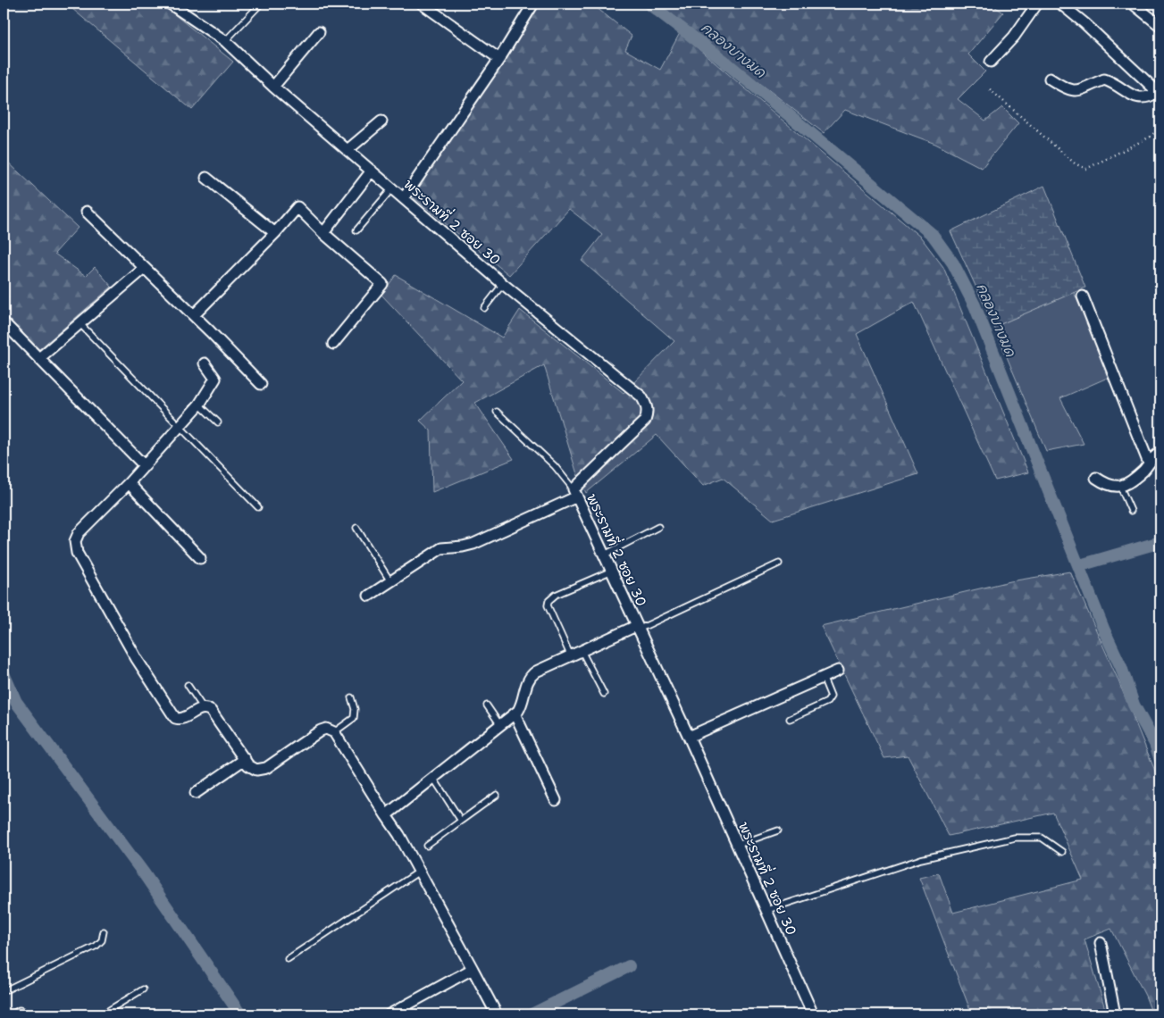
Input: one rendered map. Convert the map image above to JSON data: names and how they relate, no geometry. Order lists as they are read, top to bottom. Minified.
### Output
{"streets":{"street":["พระรามที่ 2 ซอย 30"]},"water":["คลองบางมด"]}
